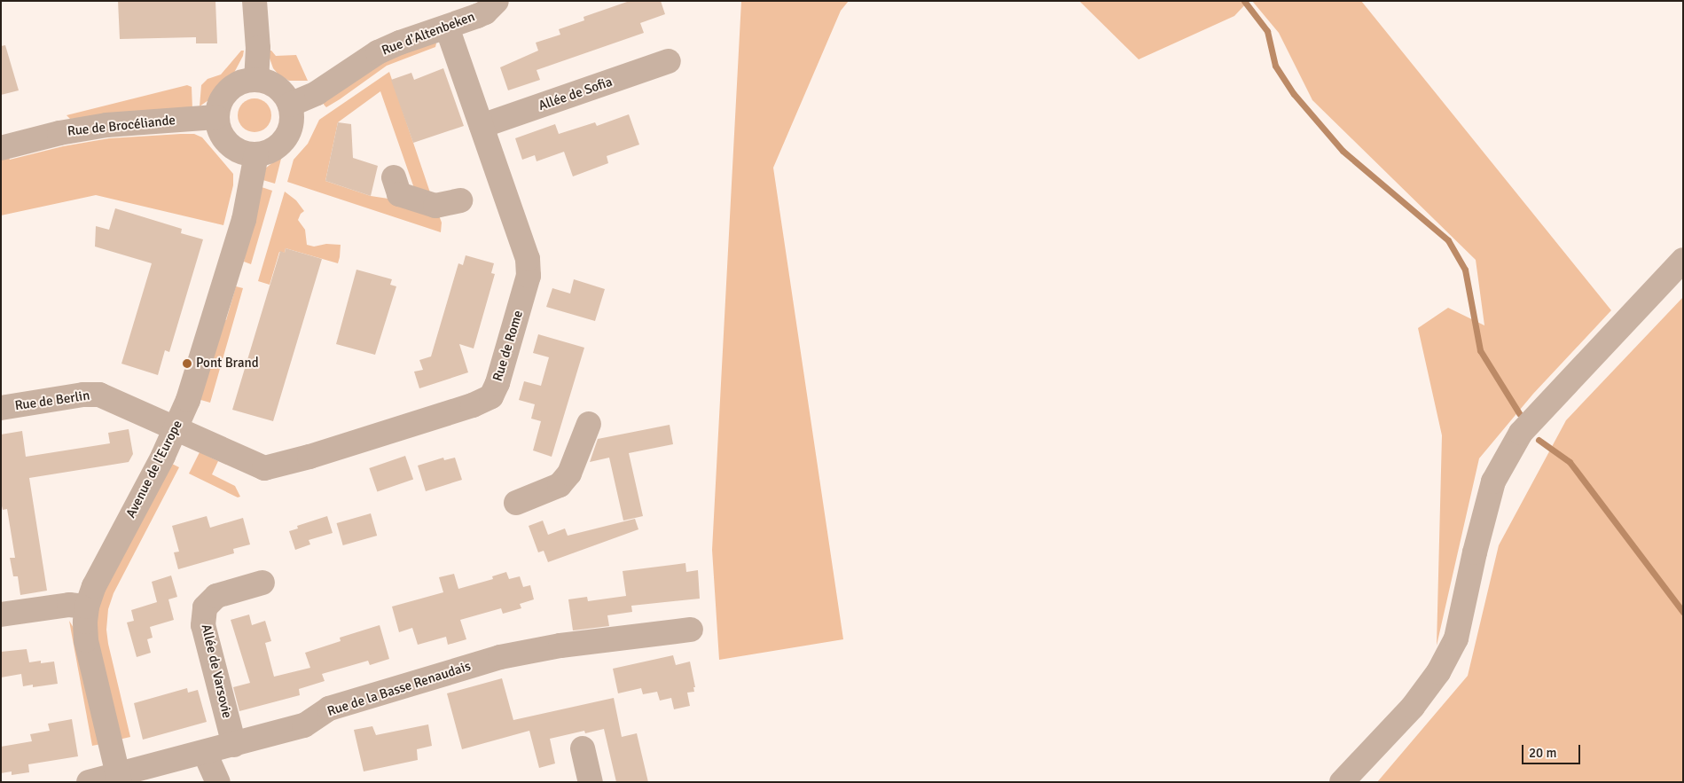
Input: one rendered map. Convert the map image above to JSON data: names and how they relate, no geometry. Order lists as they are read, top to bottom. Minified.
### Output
{"streets":{"street":["Rue d'Altenbeken","Allée de Sofia","Rue de Brocéliande","Rue de Rome","Rue de Berlin","Avenue de l'Europe","Allée de Varsovie","Rue de la Basse Renaudais"]},"crossings":[["Rue d'Altenbeken","Rue de Brocéliande"],["Rue d'Altenbeken","Rue de Rome"],["Rue d'Altenbeken","Avenue de l'Europe"],["Allée de Sofia","Rue de Rome"],["Rue de Brocéliande","Avenue de l'Europe"],["Rue de Rome","Rue de Berlin"],["Rue de Rome","Avenue de l'Europe"],["Rue de Berlin","Avenue de l'Europe"],["Avenue de l'Europe","Rue de la Basse Renaudais"],["Allée de Varsovie","Rue de la Basse Renaudais"]],"places":["Pont Brand"],"scale_bar":"20 m"}
